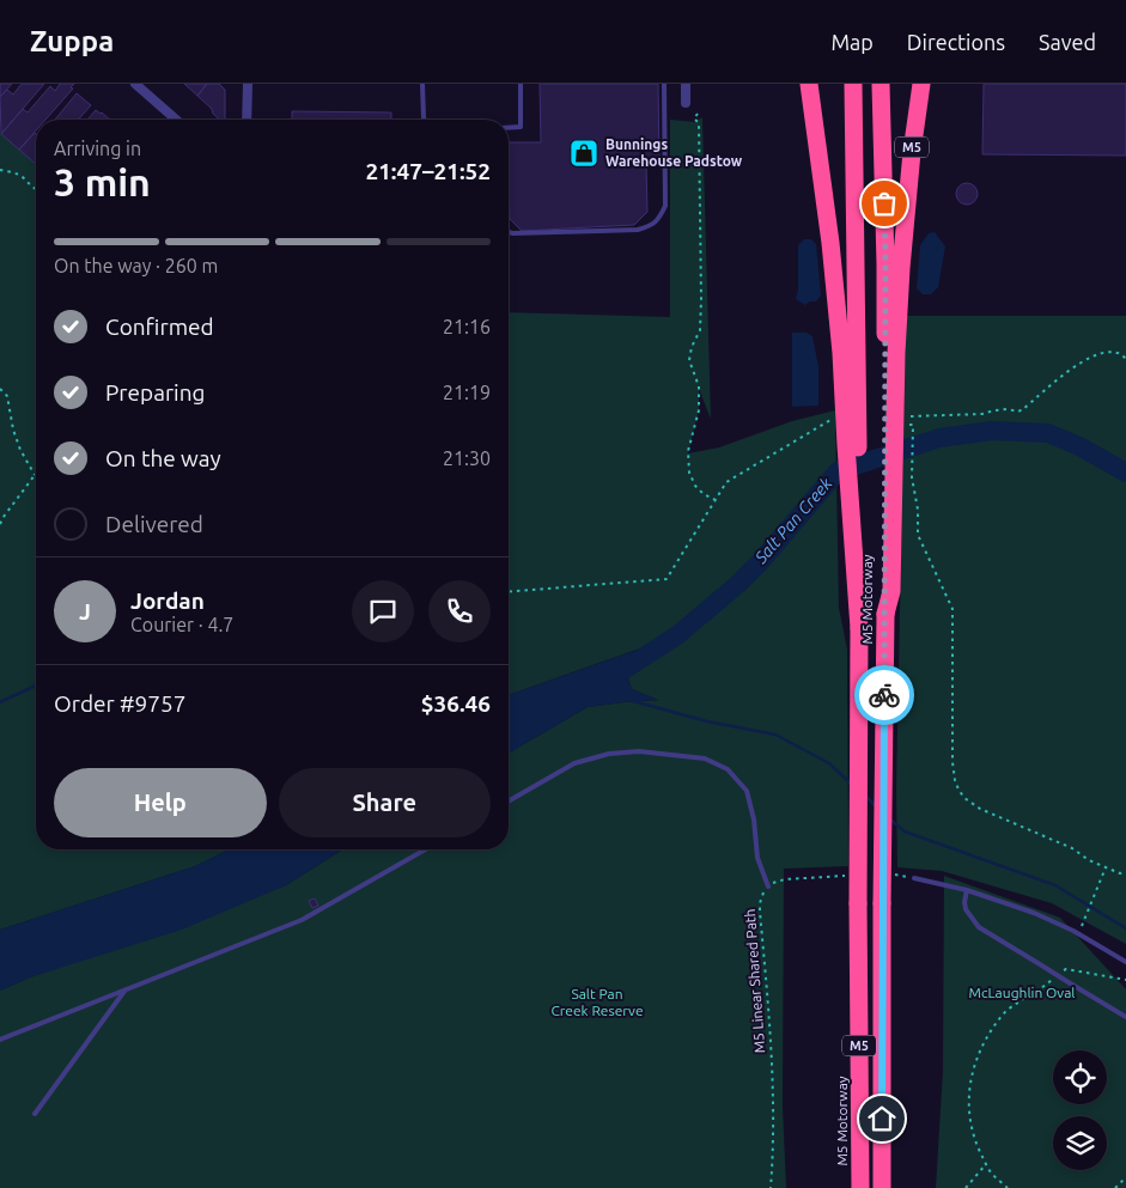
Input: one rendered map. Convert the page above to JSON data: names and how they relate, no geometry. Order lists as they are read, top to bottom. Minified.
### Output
{"streets":{"highway":["M5","M5 Motorway"],"path":["M5 Linear Shared Path"]},"crossings":[["M5","M5 Motorway"]],"water":["Salt Pan Creek"],"parks":["McLaughlin Oval","Salt Pan Creek Reserve"],"places":{"shop":["Bunnings Warehouse Padstow"]},"page":{"header":"Zuppa","nav":["Map","Directions","Saved"],"heading":["3 min","Arriving in","21:47–21:52"],"panel":["Jordan","Courier · 4.7","Order #9757","$36.46"],"bar":"On the way · 260 m","list":[["Confirmed","21:16"],["Preparing","21:19"],["On the way","21:30"],"Delivered"],"round":"J","buttons":["Help","Share"]}}
